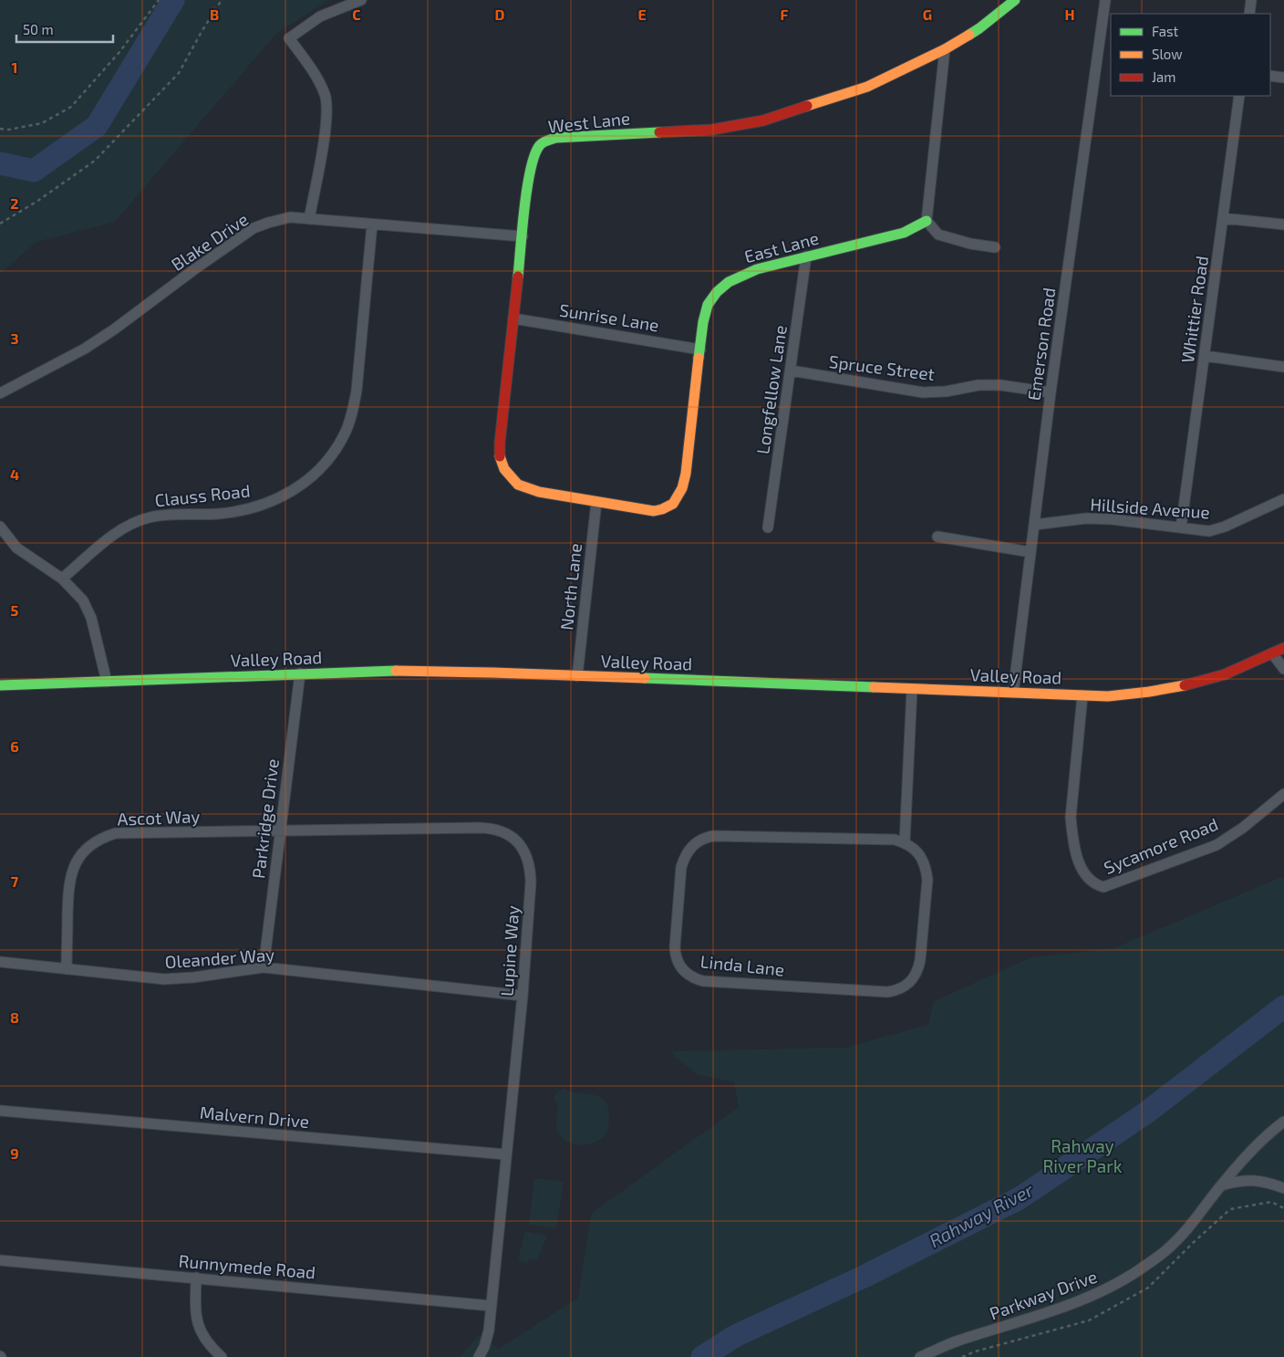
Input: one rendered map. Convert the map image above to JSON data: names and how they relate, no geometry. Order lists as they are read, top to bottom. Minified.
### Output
{"streets":{"street":["West Lane","Blake Drive","East Lane","Whittier Road","Sunrise Lane","Emerson Road","Spruce Street","Longfellow Lane","Clauss Road","Hillside Avenue","North Lane","Valley Road","Ascot Way","Parkridge Drive","Sycamore Road","Lupine Way","Oleander Way","Linda Lane","Malvern Drive","Runnymede Road","Parkway Drive"]},"crossings":[["West Lane","Blake Drive"],["West Lane","East Lane"],["West Lane","Sunrise Lane"],["West Lane","North Lane"],["Blake Drive","Clauss Road"],["East Lane","Sunrise Lane"],["East Lane","Longfellow Lane"],["East Lane","North Lane"],["Whittier Road","Hillside Avenue"],["Emerson Road","Spruce Street"],["Emerson Road","Hillside Avenue"],["Emerson Road","Valley Road"],["Spruce Street","Longfellow Lane"],["North Lane","Valley Road"],["Valley Road","Parkridge Drive"],["Valley Road","Sycamore Road"],["Ascot Way","Parkridge Drive"],["Ascot Way","Lupine Way"],["Ascot Way","Oleander Way"],["Parkridge Drive","Lupine Way"],["Parkridge Drive","Oleander Way"],["Lupine Way","Oleander Way"],["Lupine Way","Malvern Drive"],["Lupine Way","Runnymede Road"]],"water":["Rahway River"],"parks":["Rahway River Park"],"legend":["Fast","Slow","Jam"],"scale_bar":"50 m","grid":{"columns":["B","C","D","E","F","G","H"],"rows":["1","2","3","4","5","6","7","8","9"]}}
